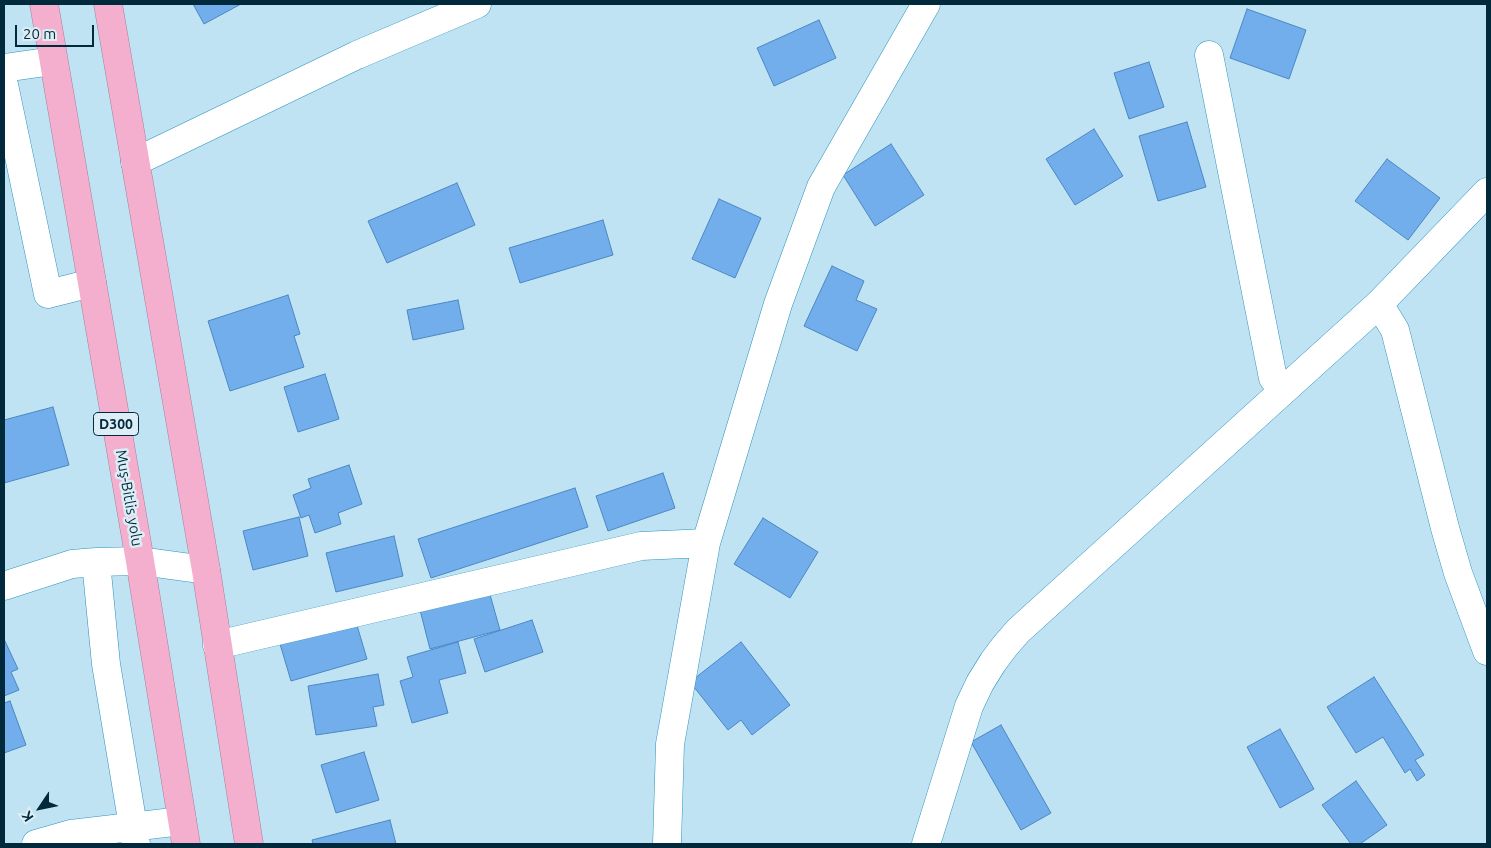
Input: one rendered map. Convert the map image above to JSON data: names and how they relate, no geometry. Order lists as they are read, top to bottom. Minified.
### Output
{"streets":{"highway":["D300","Muş-Bitlis yolu"]},"scale_bar":"20 m","north":"bottom left"}
